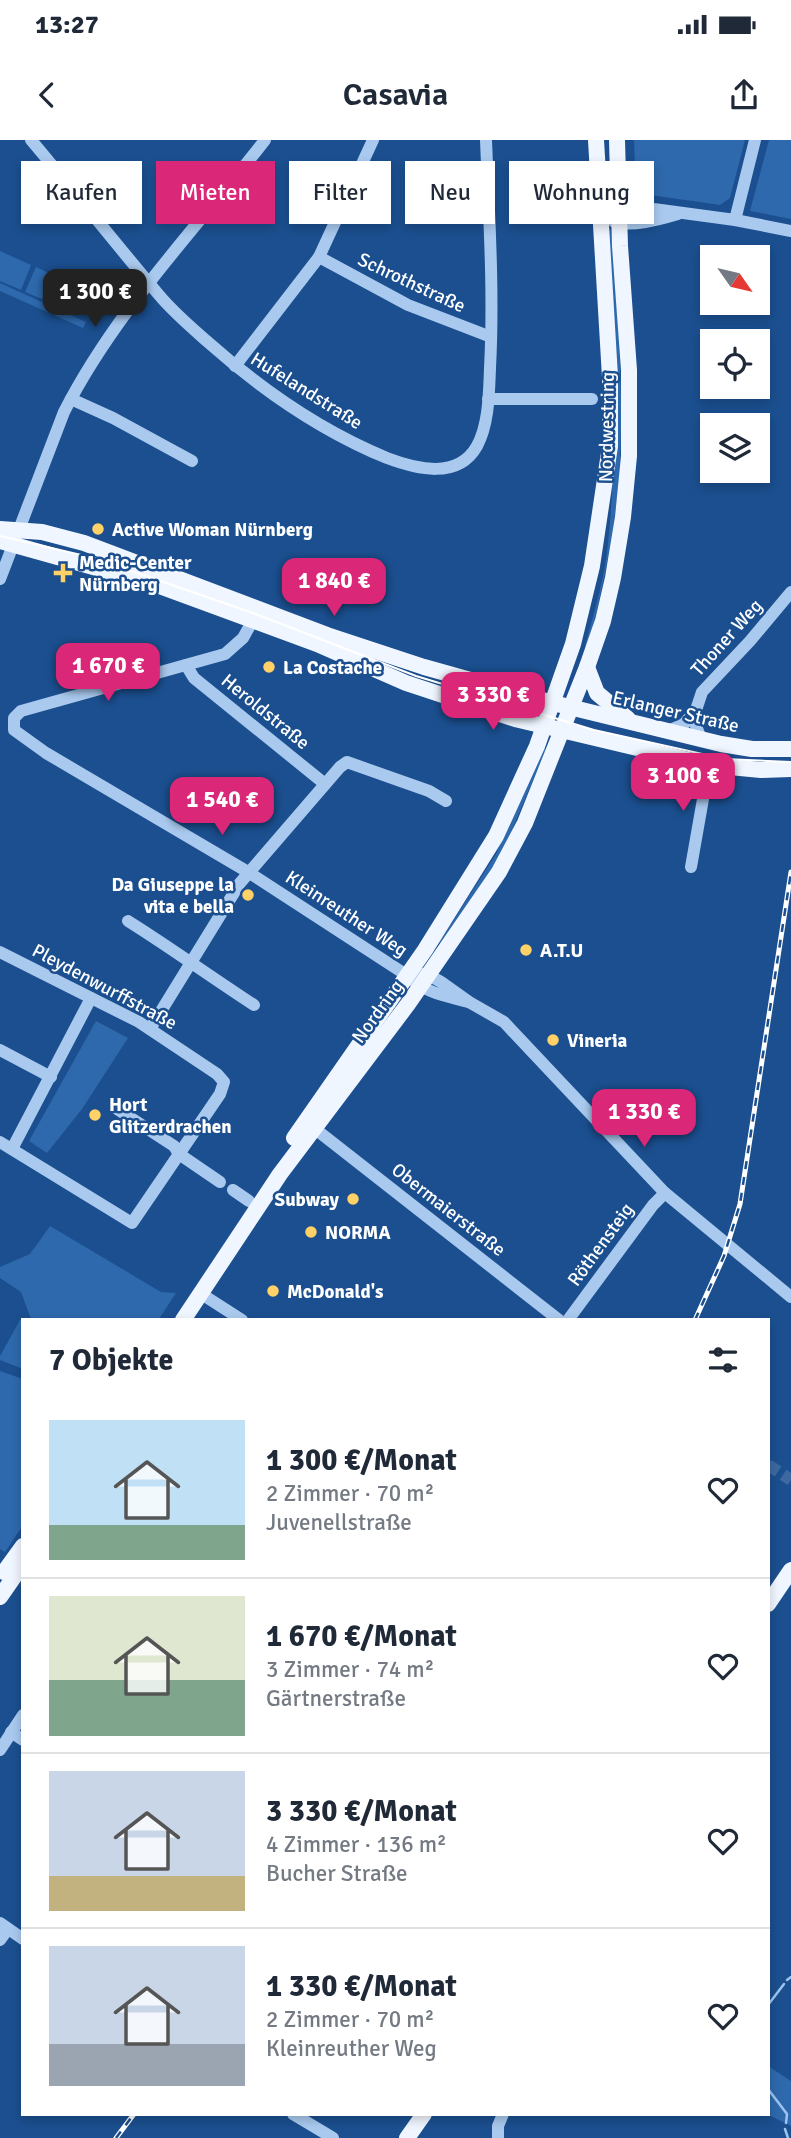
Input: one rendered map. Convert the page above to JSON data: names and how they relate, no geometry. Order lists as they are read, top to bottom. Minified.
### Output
{"streets":{"main road":["Nordwestring","Erlanger Straße","Nordring"],"street":["Schrothstraße","Hufelandstraße","Thoner Weg","Heroldstraße","Kleinreuther Weg","Pleydenwurffstraße","Obermaierstraße","Röthensteig"]},"crossings":[["Schrothstraße","Hufelandstraße"],["Nordwestring","Erlanger Straße"],["Nordwestring","Nordring"],["Thoner Weg","Erlanger Straße"],["Heroldstraße","Kleinreuther Weg"],["Erlanger Straße","Nordring"],["Kleinreuther Weg","Nordring"],["Kleinreuther Weg","Röthensteig"],["Nordring","Obermaierstraße"]],"places":{"other":["Active Woman Nürnberg","La Costache","Da Giuseppe la vita e bella","A.T.U","Vineria","Hort Glitzerdrachen","Subway","NORMA","McDonald's"],"health":["Medic-Center Nürnberg"]},"north":"bottom right","page":{"status":"13:27","header":"Casavia","chip":["Kaufen","Mieten","Filter","Neu","Wohnung"],"price":["1 300 €","1 840 €","1 670 €","3 330 €","3 100 €","1 540 €","1 330 €"],"heading":"7 Objekte","list":[{"name":"1 300 €/Monat","note":"2 Zimmer · 70 m² · Juvenellstraße"},{"name":"1 670 €/Monat","note":"3 Zimmer · 74 m² · Gärtnerstraße"},{"name":"3 330 €/Monat","note":"4 Zimmer · 136 m² · Bucher Straße"},{"name":"1 330 €/Monat","note":"2 Zimmer · 70 m² · Kleinreuther Weg"}]}}
